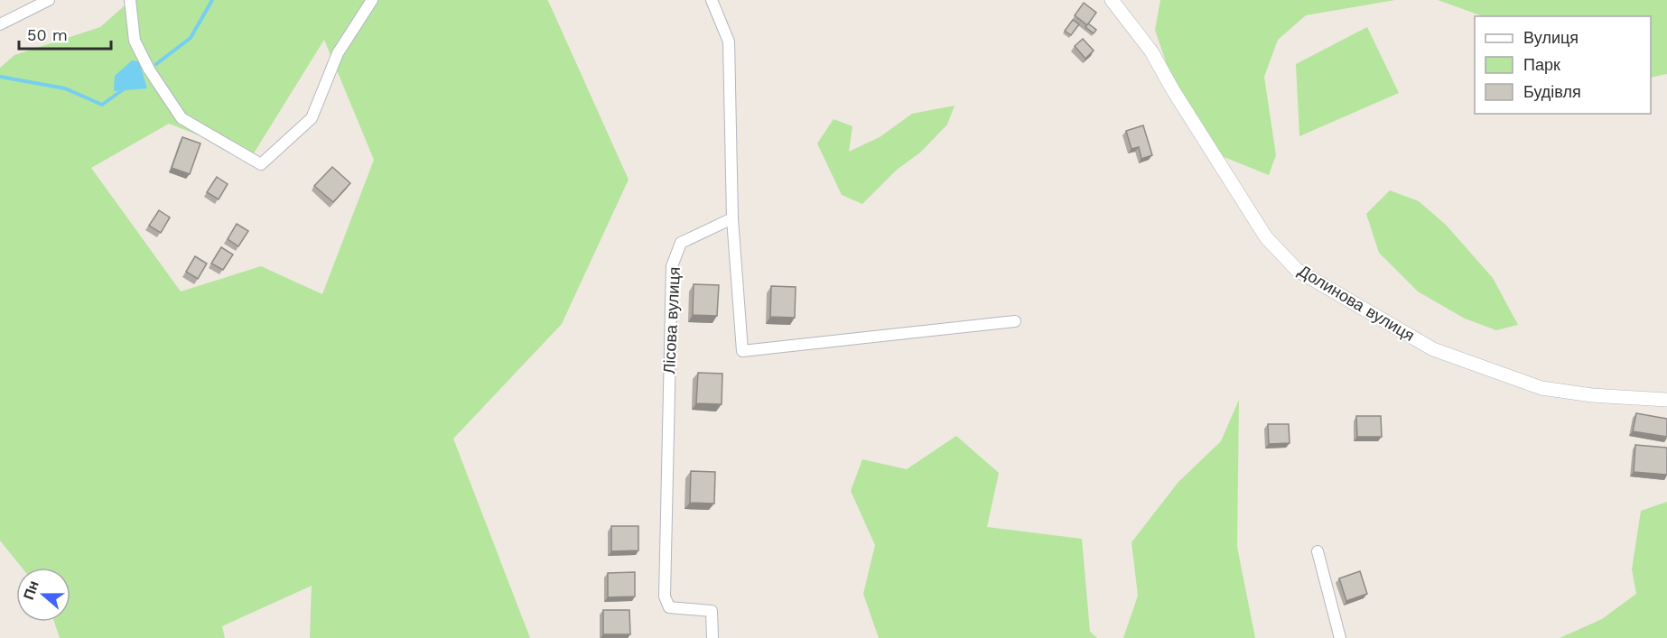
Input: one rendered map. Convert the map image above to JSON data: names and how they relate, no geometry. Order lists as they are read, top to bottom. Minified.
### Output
{"streets":{"street":["Долинова вулиця","Лісова вулиця"]},"legend":["Вулиця","Парк","Будівля"],"scale_bar":"50 m","north":"left"}
